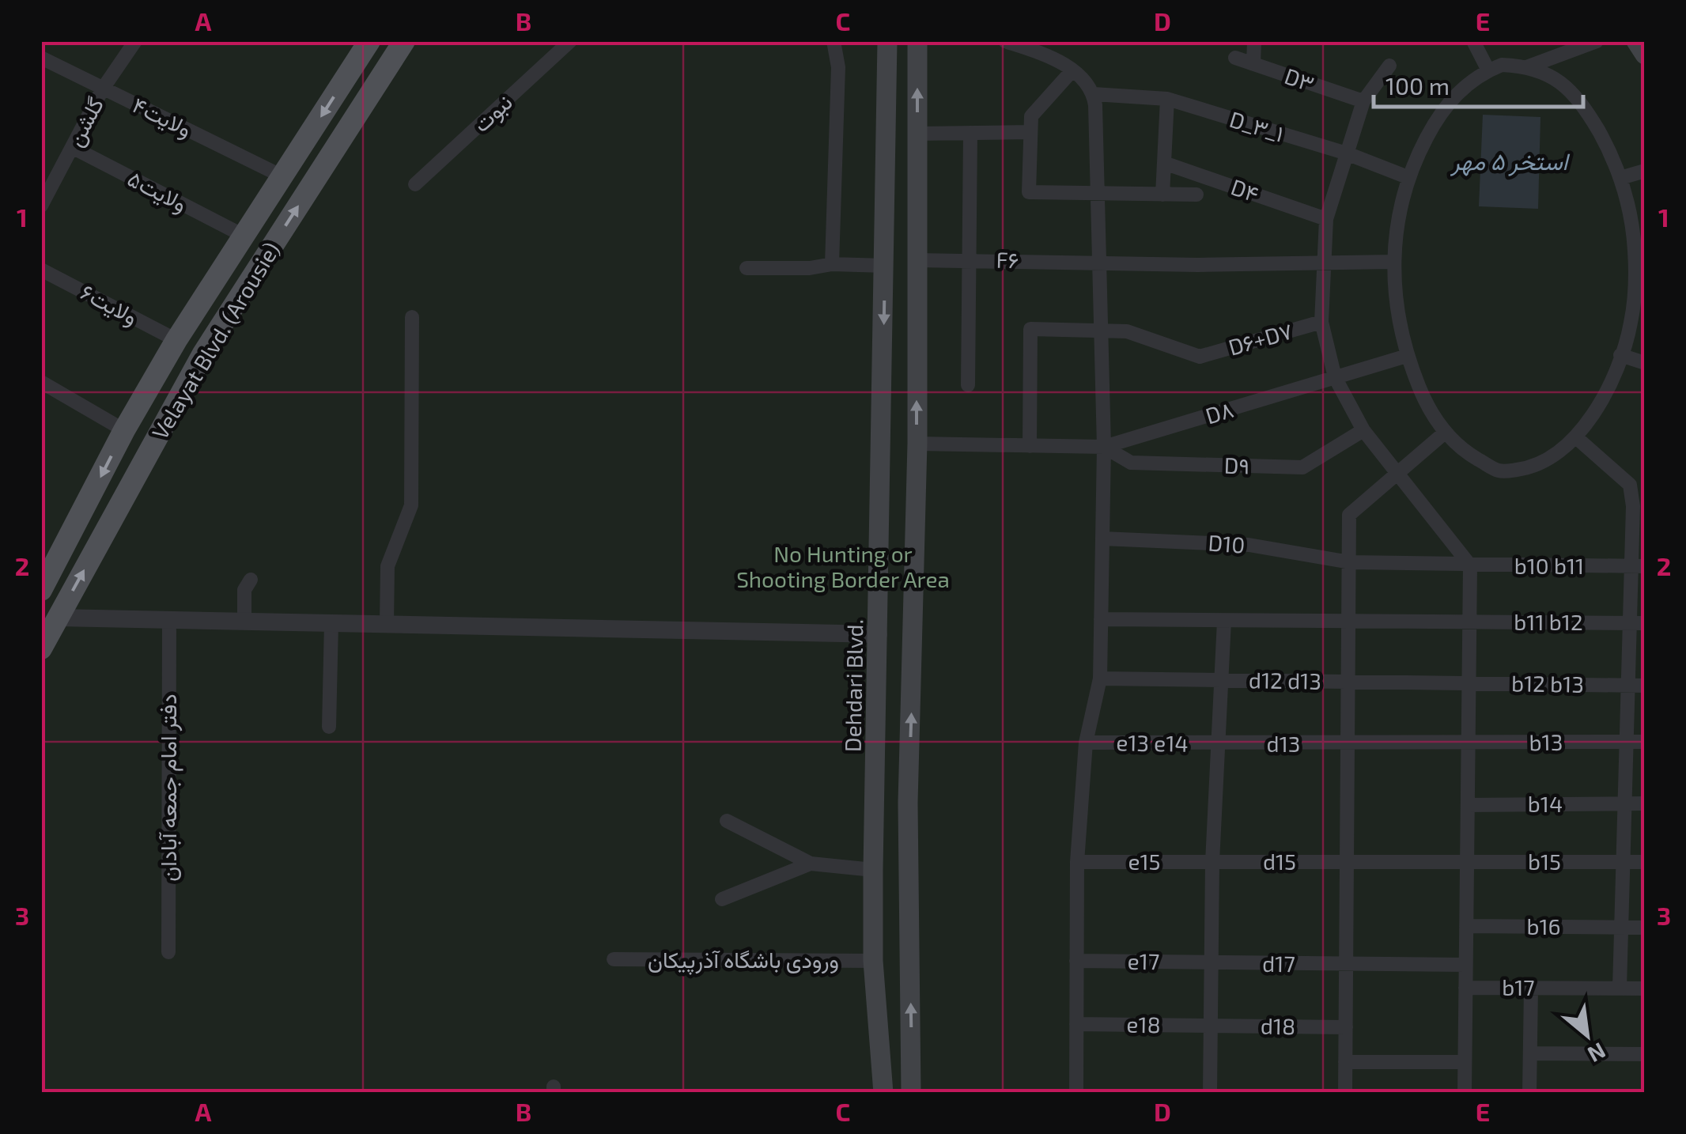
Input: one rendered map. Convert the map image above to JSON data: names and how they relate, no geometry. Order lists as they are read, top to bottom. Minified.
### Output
{"streets":{"main road":["Velayat Blvd. (Arousie)","Dehdari Blvd."],"street":["D۳","نبوت","ولایت۴","گلشن","D_۳_۱","D۴","ولایت۵","F۶","ولایت۶","D۶+D۷","D۸","D۹","D10","b10 b11","b11 b12","d12 d13","b12 b13","b13","e13 e14","d13","دفتر امام جمعه آبادان","b14","e15","d15","b15","b16","ورودی باشگاه آذرپیکان","e17","d17","b17","e18","d18"]},"crossings":[["ولایت۴","گلشن"],["ولایت۴","Velayat Blvd. (Arousie)"],["گلشن","ولایت۵"],["ولایت۵","Velayat Blvd. (Arousie)"],["ولایت۶","Velayat Blvd. (Arousie)"],["D۸","D۹"],["D10","b10 b11"],["d12 d13","b12 b13"],["Dehdari Blvd.","ورودی باشگاه آذرپیکان"],["b13","d13"],["e13 e14","d13"],["e15","d15"],["d15","b15"],["e17","d17"],["e18","d18"]],"water":["استخر ۵ مهر"],"parks":["No Hunting or Shooting Border Area"],"scale_bar":"100 m","north":"bottom right","grid":{"columns":["A","B","C","D","E"],"rows":["1","2","3"]}}
